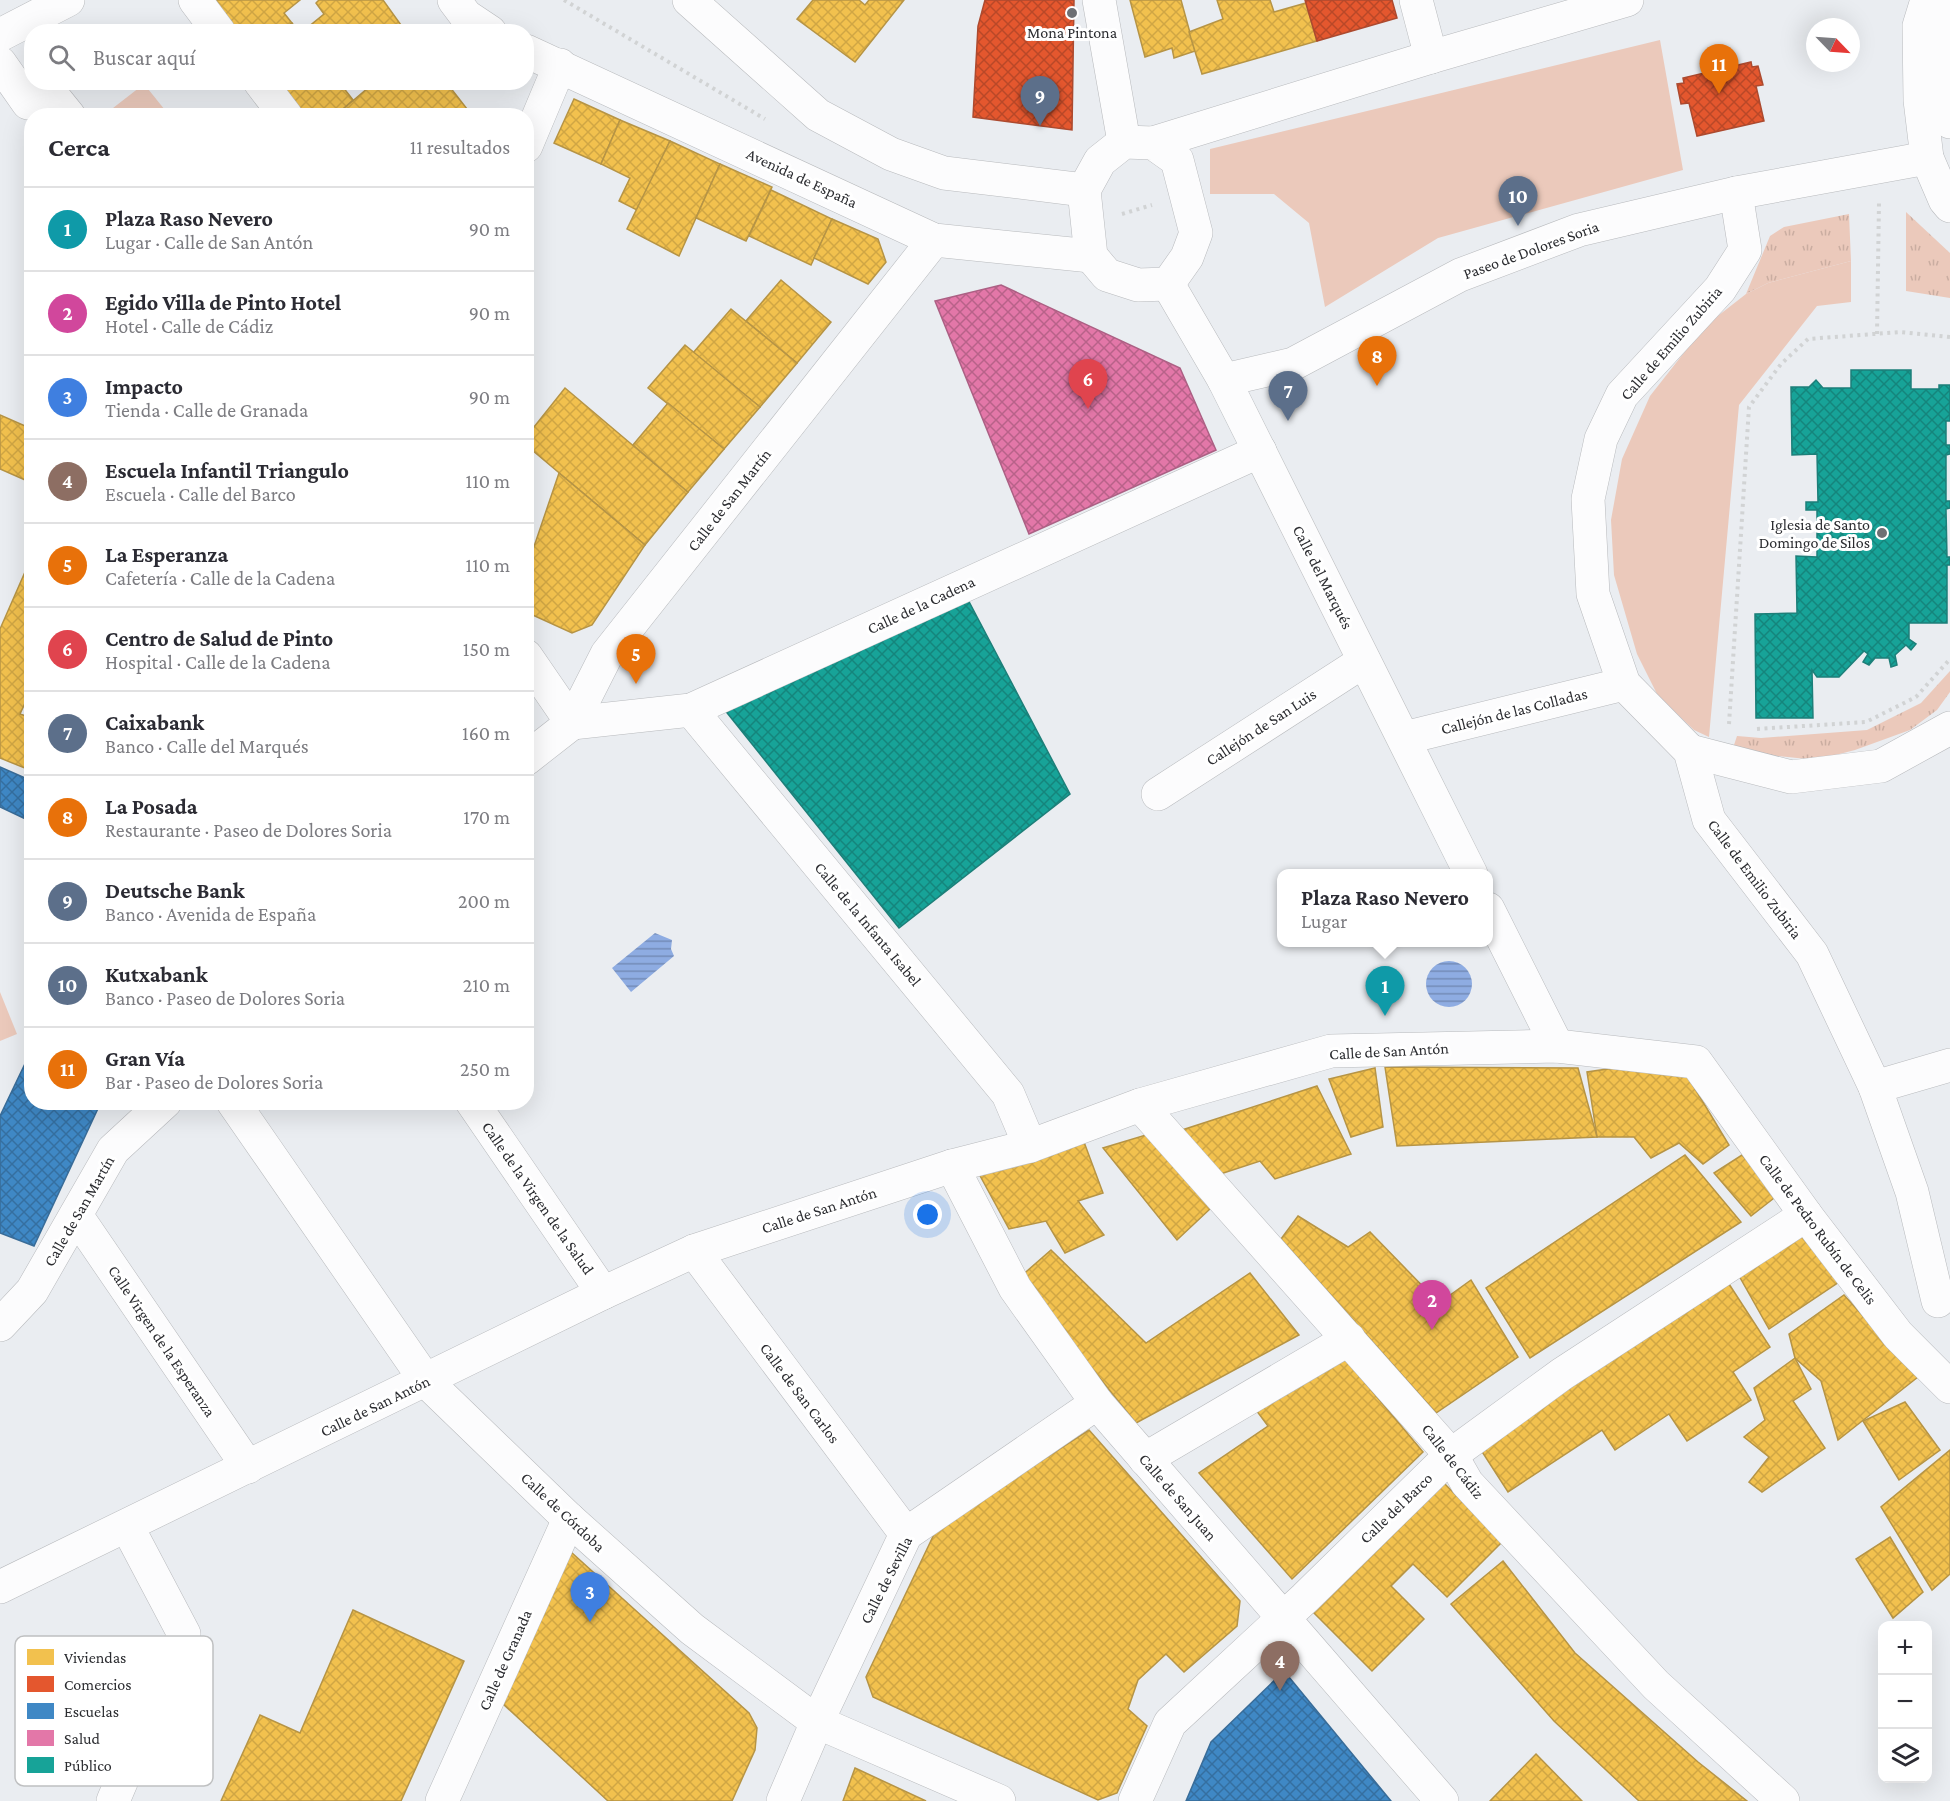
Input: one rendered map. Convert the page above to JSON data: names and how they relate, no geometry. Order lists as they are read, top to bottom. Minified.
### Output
{"streets":{"street":["Avenida de España","Paseo de Dolores Soria","Calle de Emilio Zubiria","Calle de San Martín","Calle del Marqués","Calle de la Cadena","Callejón de las Colladas","Callejón de San Luis","Calle de la Infanta Isabel","Calle de San Antón","Calle de la Virgen de la Salud","Calle de Pedro Rubín de Celis","Calle Virgen de la Esperanza","Calle de San Carlos","Calle de Cádiz","Calle de San Juan","Calle del Barco","Calle de Córdoba","Calle de Sevilla","Calle de Granada"]},"crossings":[["Avenida de España","Calle de San Martín"],["Avenida de España","Calle del Marqués"],["Paseo de Dolores Soria","Calle de Emilio Zubiria"],["Paseo de Dolores Soria","Calle del Marqués"],["Calle de Emilio Zubiria","Callejón de las Colladas"],["Calle de San Martín","Calle de la Cadena"],["Calle de San Martín","Calle Virgen de la Esperanza"],["Calle del Marqués","Calle de la Cadena"],["Calle del Marqués","Callejón de las Colladas"],["Calle del Marqués","Callejón de San Luis"],["Calle de la Cadena","Calle de la Infanta Isabel"],["Calle de la Infanta Isabel","Calle de San Antón"],["Calle de San Antón","Calle de la Virgen de la Salud"],["Calle de San Antón","Calle de Pedro Rubín de Celis"],["Calle de San Antón","Calle Virgen de la Esperanza"],["Calle de San Antón","Calle de San Carlos"],["Calle de San Antón","Calle de Cádiz"],["Calle de San Antón","Calle de San Juan"],["Calle de San Antón","Calle de Córdoba"],["Calle de Pedro Rubín de Celis","Calle del Barco"],["Calle de San Carlos","Calle de Sevilla"],["Calle de Cádiz","Calle del Barco"],["Calle de San Juan","Calle del Barco"],["Calle de San Juan","Calle de Sevilla"],["Calle de Córdoba","Calle de Sevilla"],["Calle de Córdoba","Calle de Granada"]],"places":["Mona Pintona","Iglesia de Santo Domingo de Silos"],"legend":["Viviendas","Comercios","Escuelas","Salud","Público"],"north":"bottom right","page":{"search":"Buscar aquí","pins":["11","9","10","8","6","7","5","1","2","3","4"],"heading":["Cerca","11 resultados"],"list":[{"mark":"1","name":"Plaza Raso Nevero","note":"Lugar · Calle de San Antón","value":"90 m"},{"mark":"2","name":"Egido Villa de Pinto Hotel","note":"Hotel · Calle de Cádiz","value":"90 m"},{"mark":"3","name":"Impacto","note":"Tienda · Calle de Granada","value":"90 m"},{"mark":"4","name":"Escuela Infantil Triangulo","note":"Escuela · Calle del Barco","value":"110 m"},{"mark":"5","name":"La Esperanza","note":"Cafetería · Calle de la Cadena","value":"110 m"},{"mark":"6","name":"Centro de Salud de Pinto","note":"Hospital · Calle de la Cadena","value":"150 m"},{"mark":"7","name":"Caixabank","note":"Banco · Calle del Marqués","value":"160 m"},{"mark":"8","name":"La Posada","note":"Restaurante · Paseo de Dolores Soria","value":"170 m"},{"mark":"9","name":"Deutsche Bank","note":"Banco · Avenida de España","value":"200 m"},{"mark":"10","name":"Kutxabank","note":"Banco · Paseo de Dolores Soria","value":"210 m"},{"mark":"11","name":"Gran Vía","note":"Bar · Paseo de Dolores Soria","value":"250 m"}],"popup":["Plaza Raso Nevero","Lugar"],"map_buttons":["+","−"]}}
